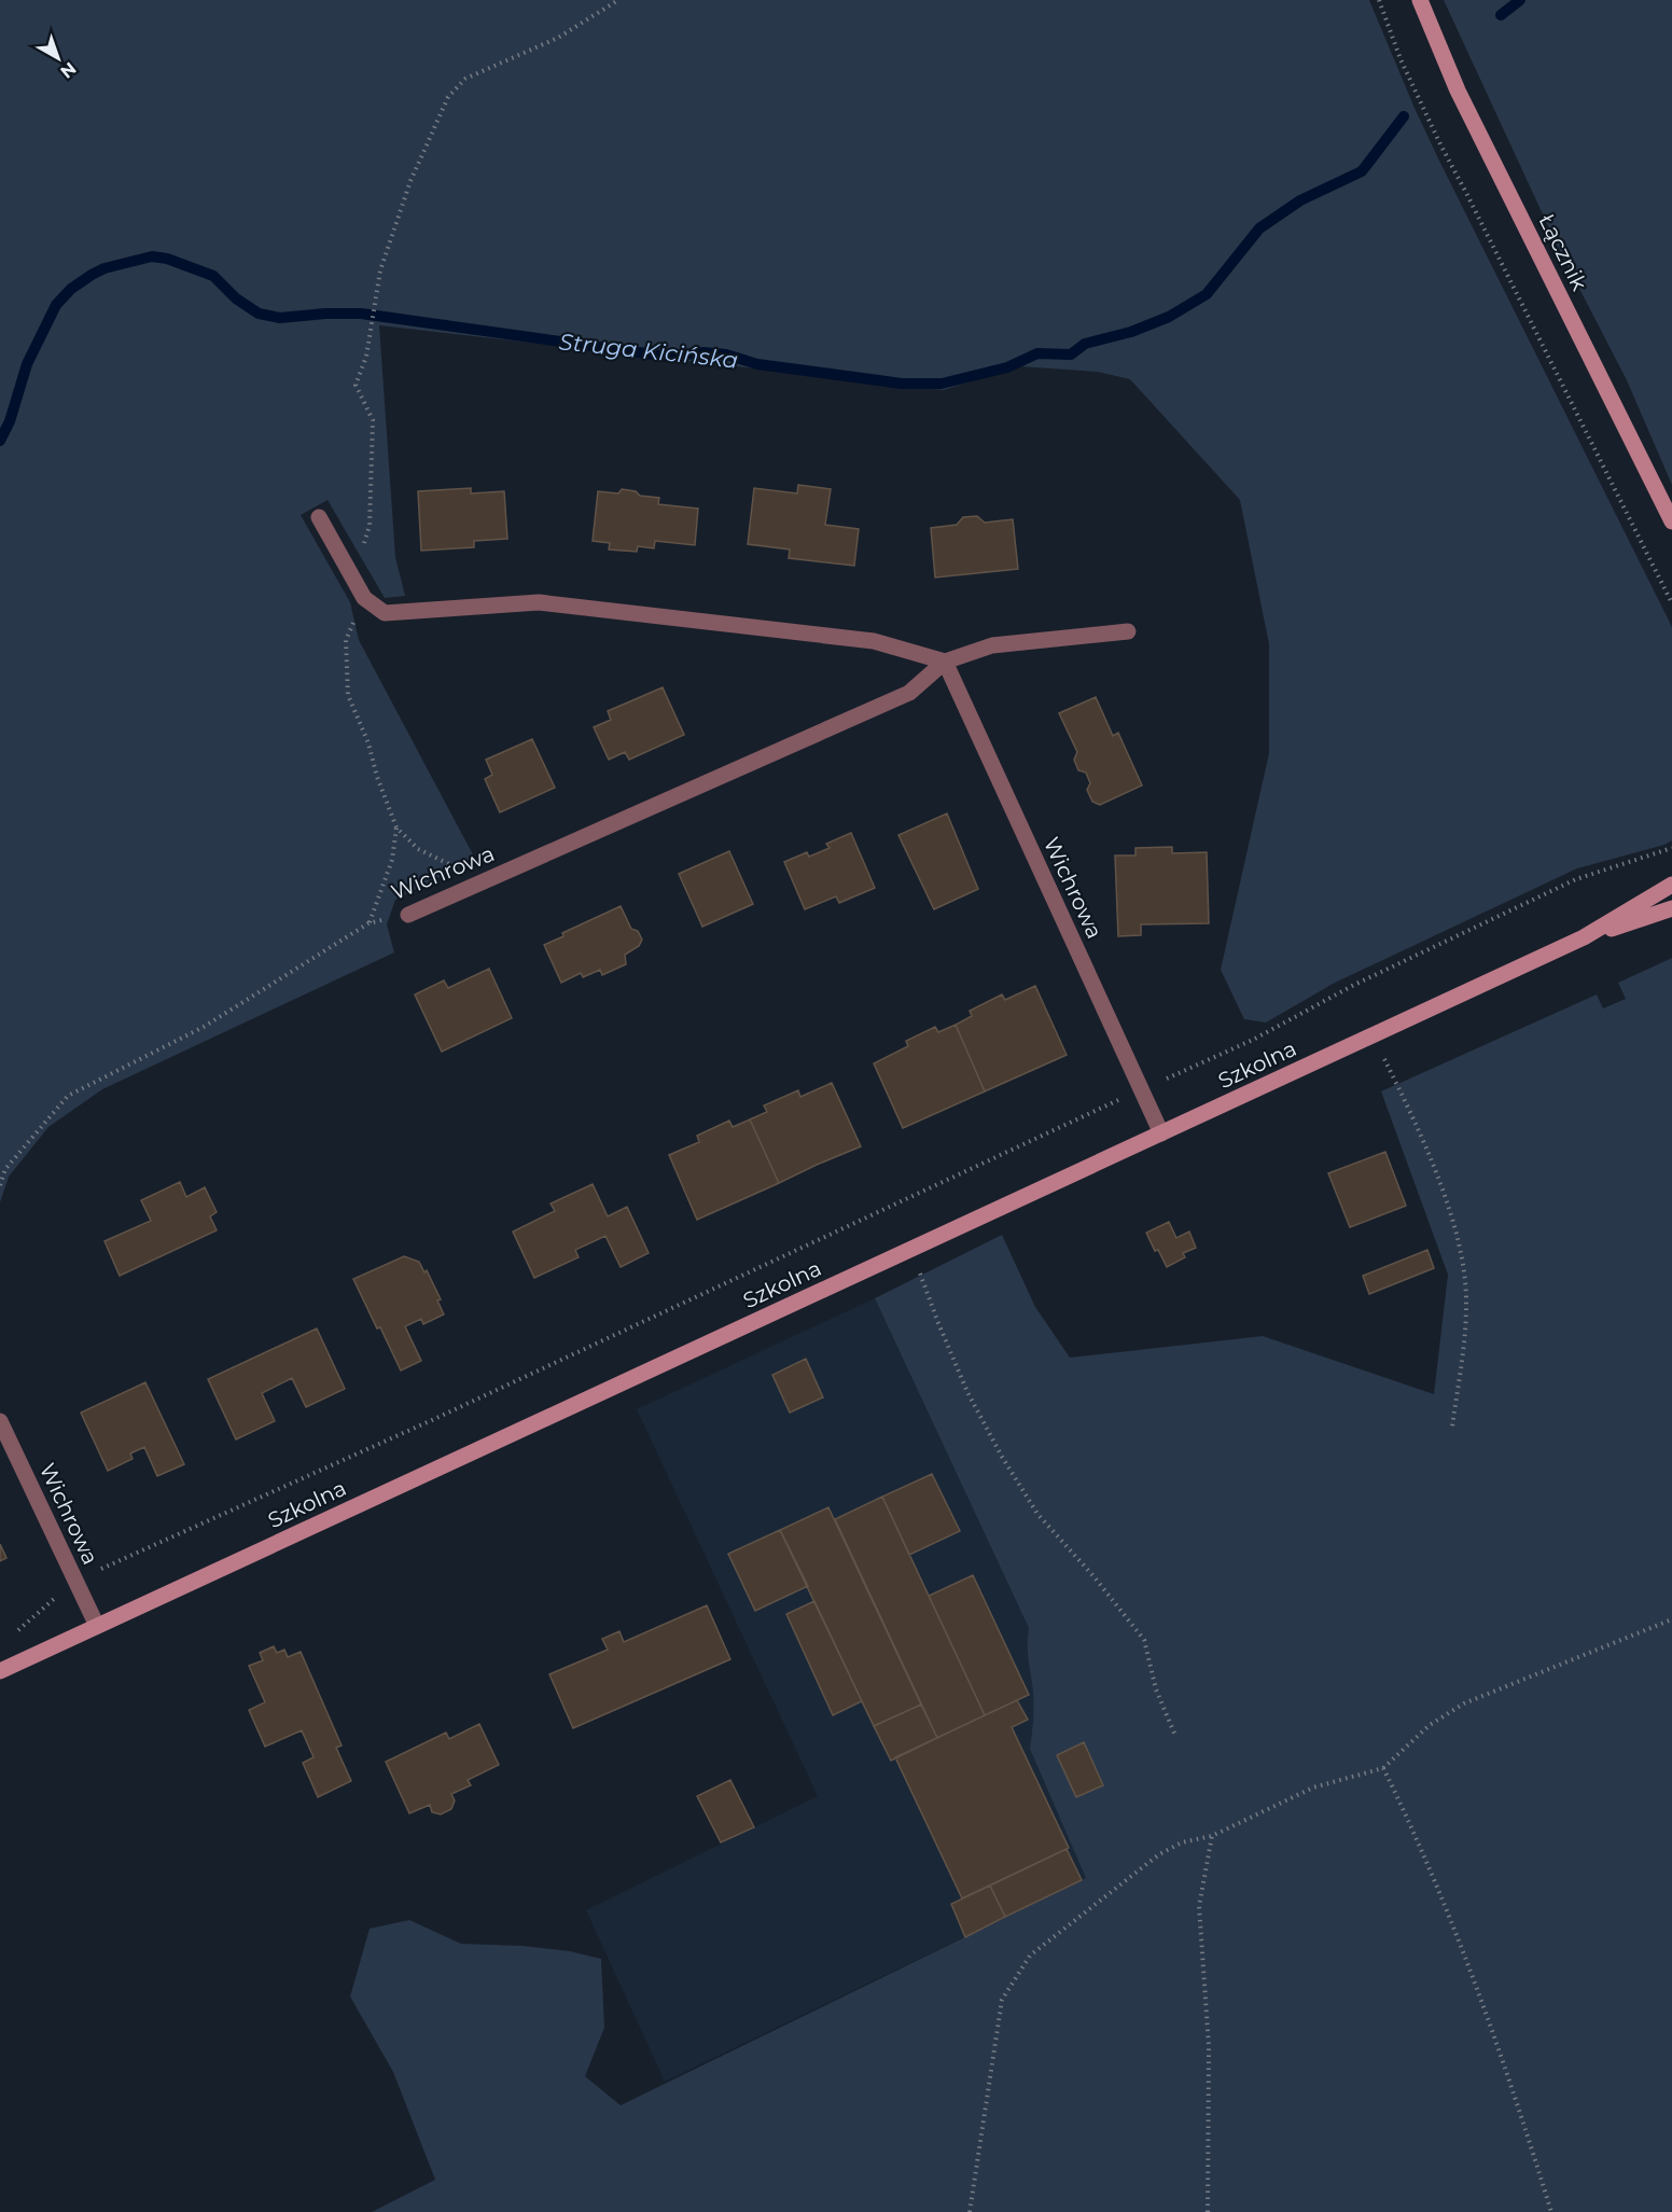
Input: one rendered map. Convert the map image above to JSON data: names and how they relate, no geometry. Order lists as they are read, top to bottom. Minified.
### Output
{"streets":{"street":["Łącznik","Wichrowa","Szkolna"]},"crossings":[["Wichrowa","Szkolna"]],"water":["Struga Kicińska"],"north":"bottom right"}
